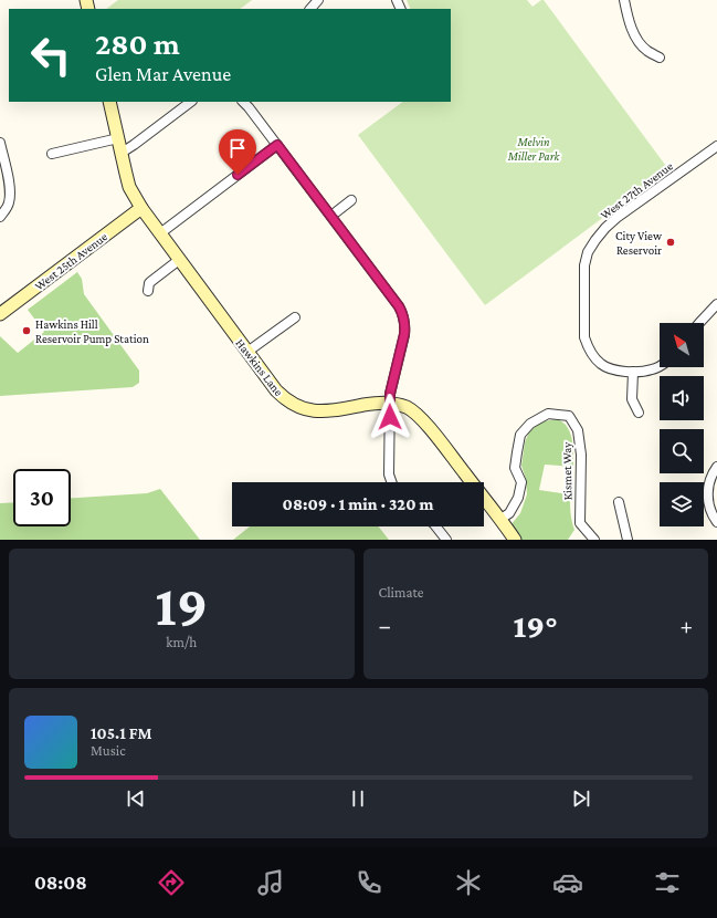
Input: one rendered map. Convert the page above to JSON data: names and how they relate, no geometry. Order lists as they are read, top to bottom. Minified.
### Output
{"streets":{"street":["West 27th Avenue","West 25th Avenue","Hawkins Lane","Kismet Way"]},"crossings":[["West 25th Avenue","Hawkins Lane"],["Hawkins Lane","Kismet Way"]],"parks":["Melvin Miller Park"],"places":["City View Reservoir","Hawkins Hill Reservoir Pump Station"],"north":"top left","page":{"turn":["280 m","Glen Mar Avenue"],"limit":"30","trip":"08:09 · 1 min · 320 m","tile":[["19","km/h"],"Climate"],"heat":["−","19°","+"],"song":["105.1 FM","Music"],"tabs":"08:08"}}
